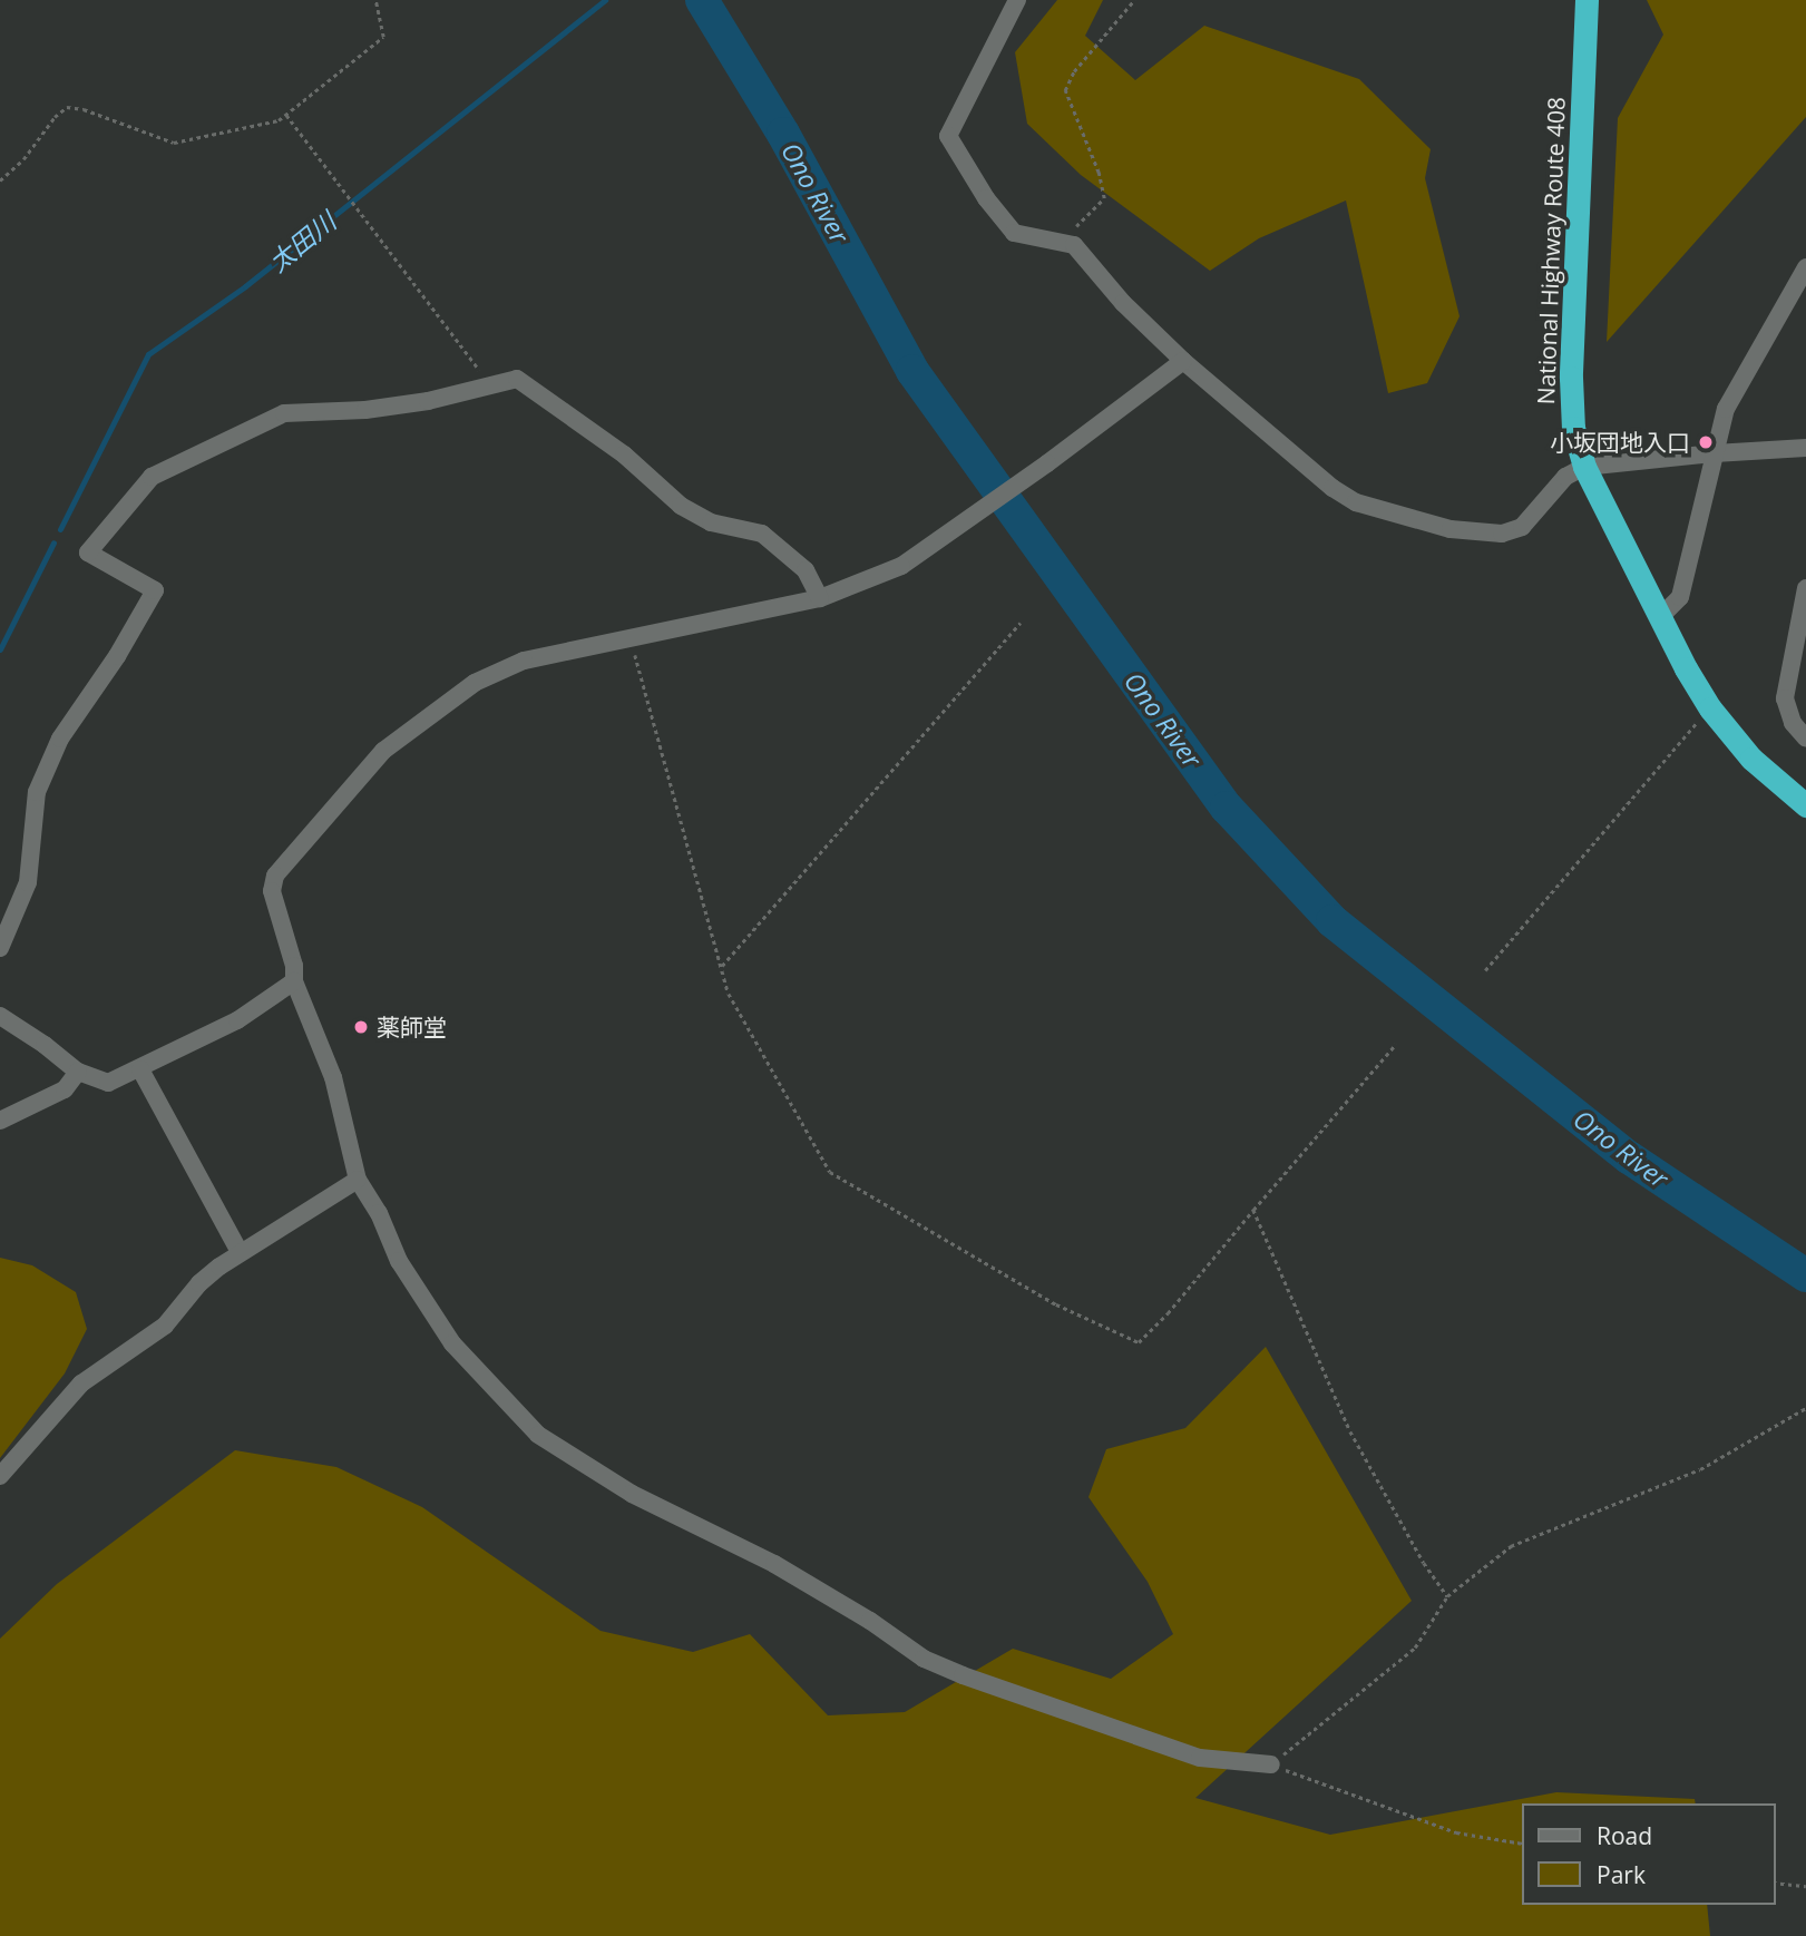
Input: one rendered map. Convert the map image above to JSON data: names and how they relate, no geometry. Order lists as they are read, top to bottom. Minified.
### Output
{"streets":{"highway":["National Highway Route 408"]},"water":["Ono River","太田川"],"places":["小坂団地入口","薬師堂"],"legend":["Road","Park"]}
